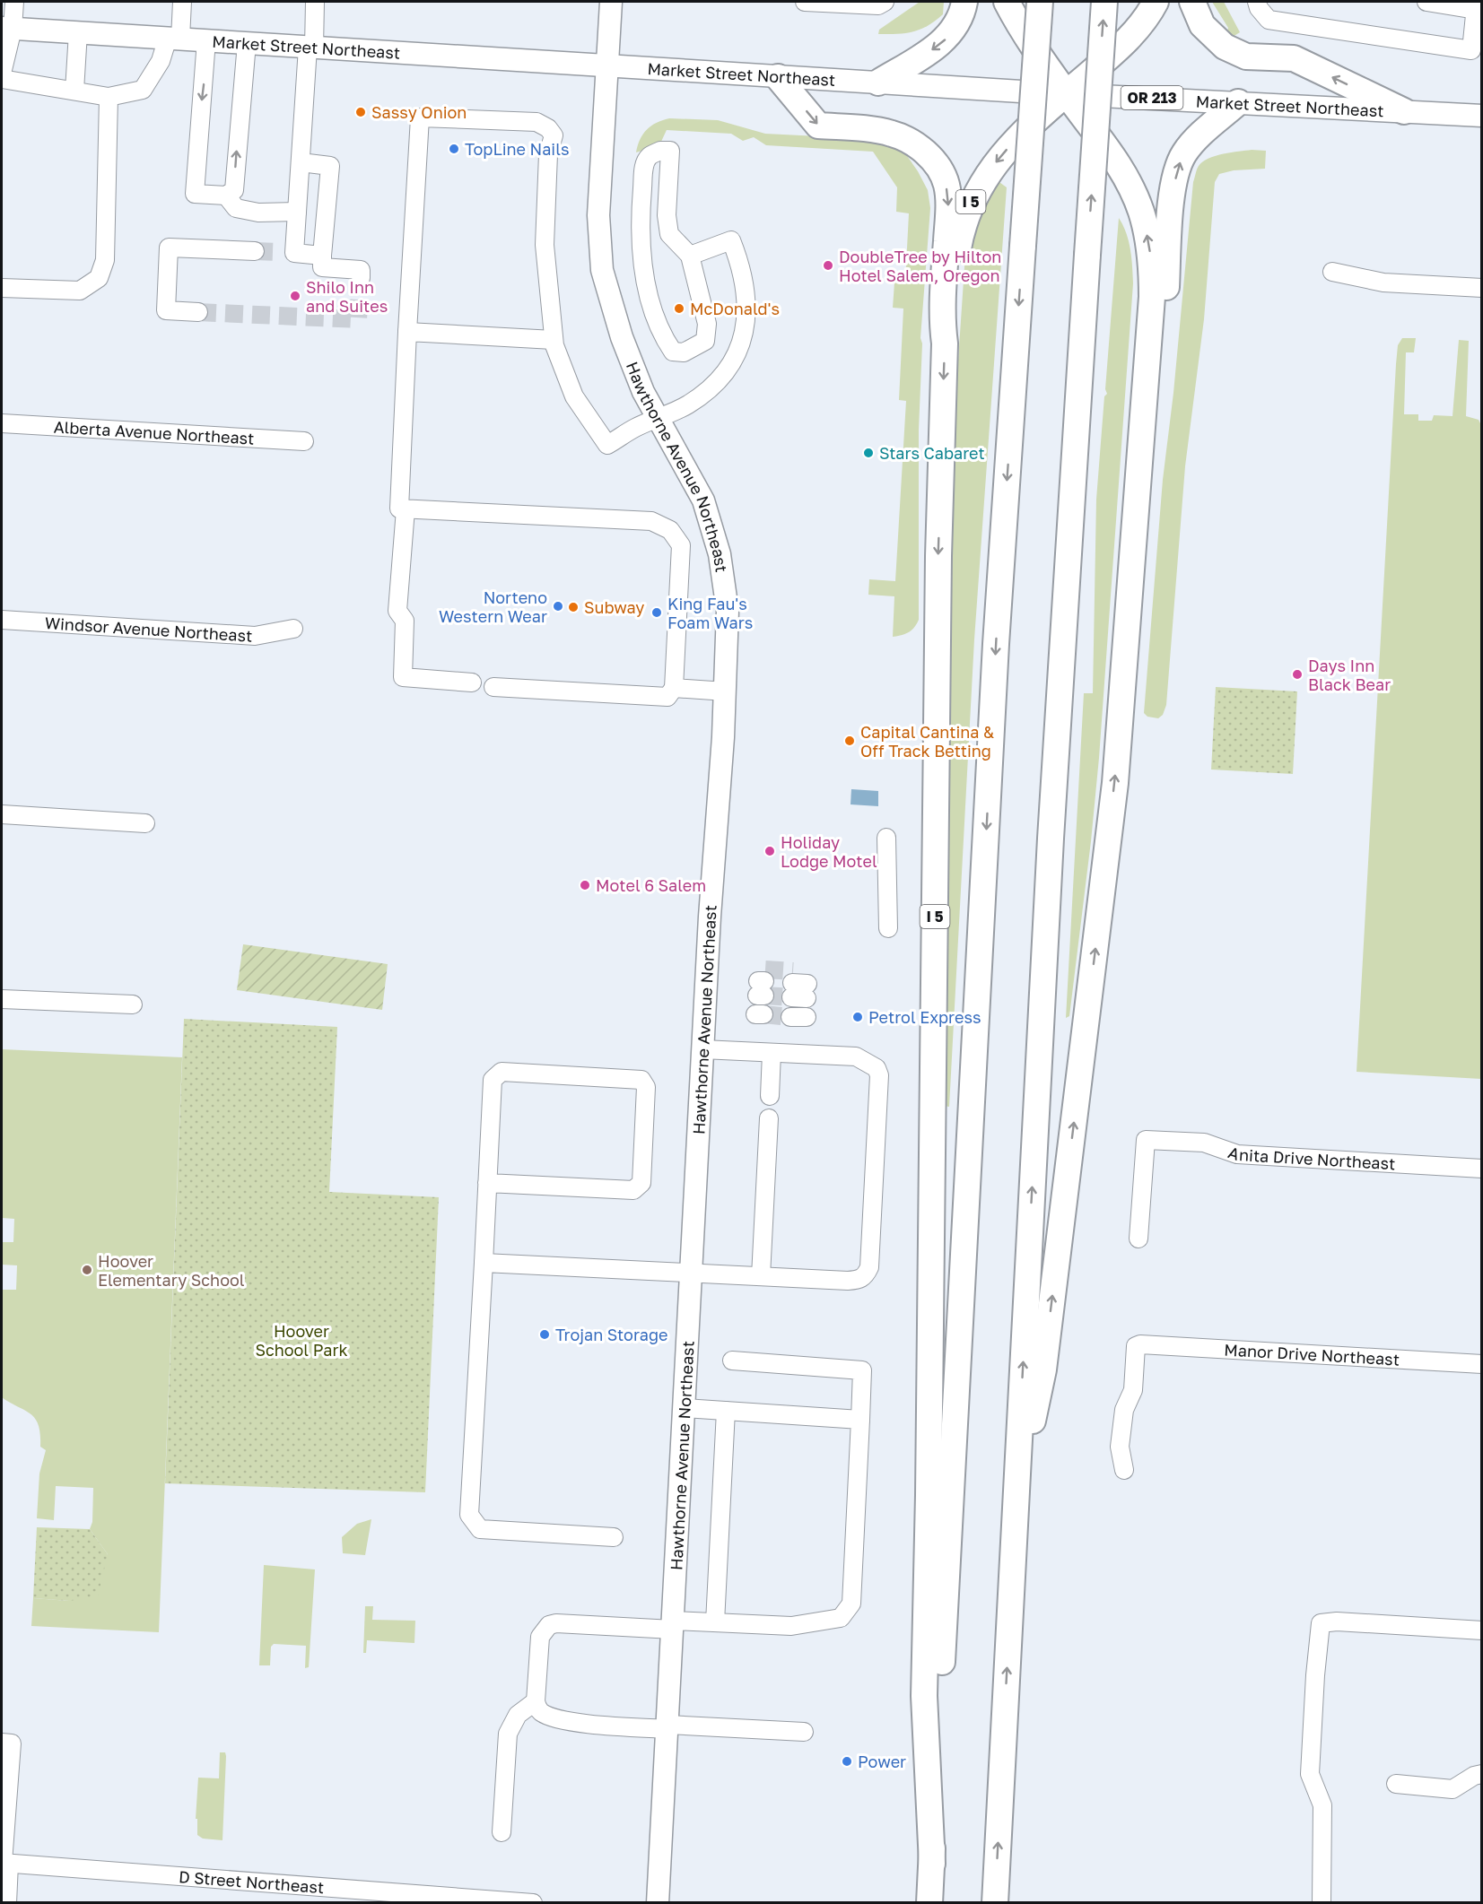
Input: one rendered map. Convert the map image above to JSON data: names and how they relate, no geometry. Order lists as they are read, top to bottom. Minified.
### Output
{"streets":{"highway":["I 5"],"main road":["Market Street Northeast","OR 213","Hawthorne Avenue Northeast"],"street":["Alberta Avenue Northeast","Windsor Avenue Northeast","Anita Drive Northeast","Manor Drive Northeast","D Street Northeast"]},"crossings":[["Market Street Northeast","I 5"],["Market Street Northeast","Hawthorne Avenue Northeast"]],"parks":["Hoover School Park"],"places":["Sassy Onion","TopLine Nails","DoubleTree by Hilton Hotel Salem, Oregon","Shilo Inn and Suites","McDonald's","Stars Cabaret","Norteno Western Wear","Subway","King Fau's Foam Wars","Days Inn Black Bear","Capital Cantina & Off Track Betting","Holiday Lodge Motel","Motel 6 Salem","Petrol Express","Hoover Elementary School","Trojan Storage","Power"]}
